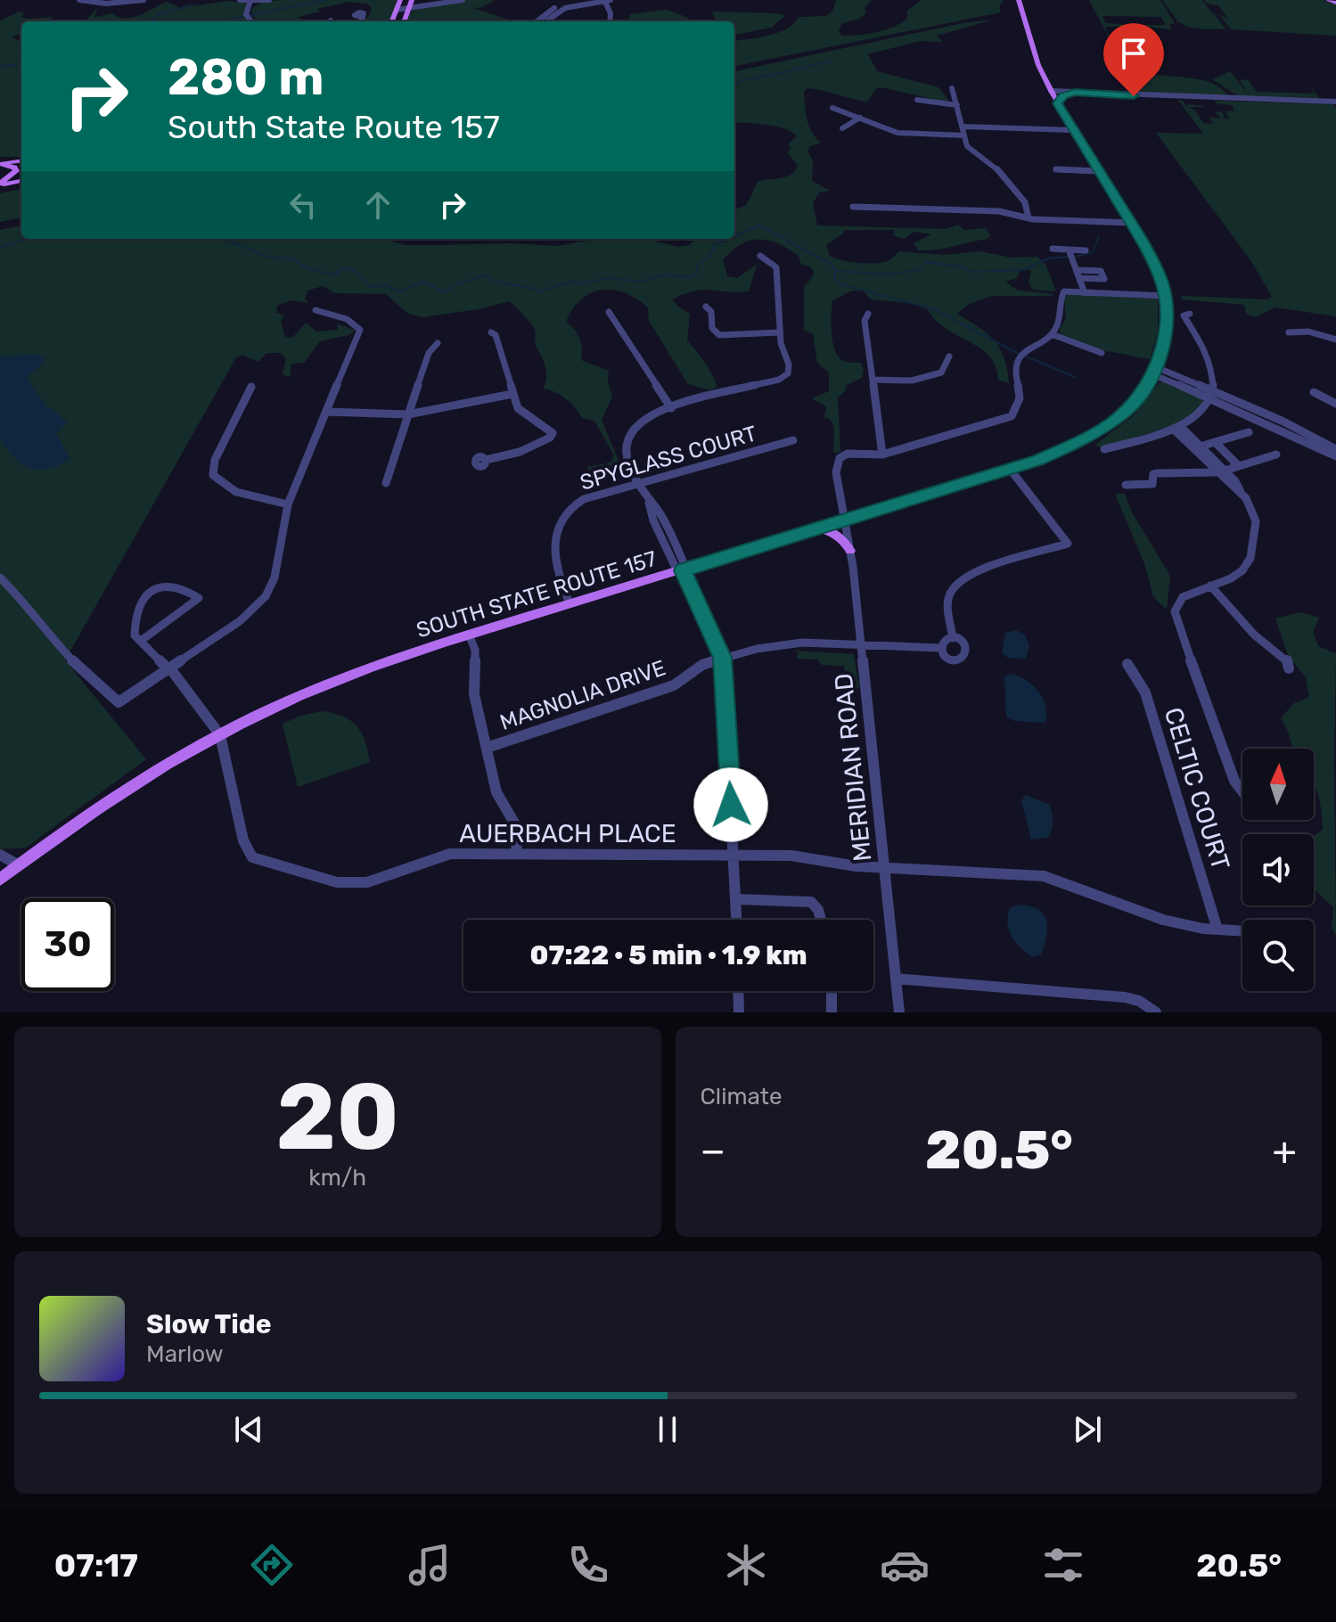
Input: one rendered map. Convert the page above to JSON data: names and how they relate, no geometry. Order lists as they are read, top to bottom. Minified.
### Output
{"streets":{"main road":["SOUTH STATE ROUTE 157"],"street":["SPYGLASS COURT","MAGNOLIA DRIVE","MERIDIAN ROAD","CELTIC COURT","AUERBACH PLACE"]},"crossings":[["SPYGLASS COURT","SOUTH STATE ROUTE 157"],["SOUTH STATE ROUTE 157","MERIDIAN ROAD"],["SOUTH STATE ROUTE 157","AUERBACH PLACE"],["MAGNOLIA DRIVE","MERIDIAN ROAD"],["MERIDIAN ROAD","AUERBACH PLACE"],["CELTIC COURT","AUERBACH PLACE"]],"north":"top","page":{"turn":["280 m","South State Route 157"],"limit":"30","trip":"07:22 · 5 min · 1.9 km","tile":[["20","km/h"],"Climate"],"heat":["−","20.5°","+"],"song":["Slow Tide","Marlow"],"tabs":["07:17","20.5°"]}}
